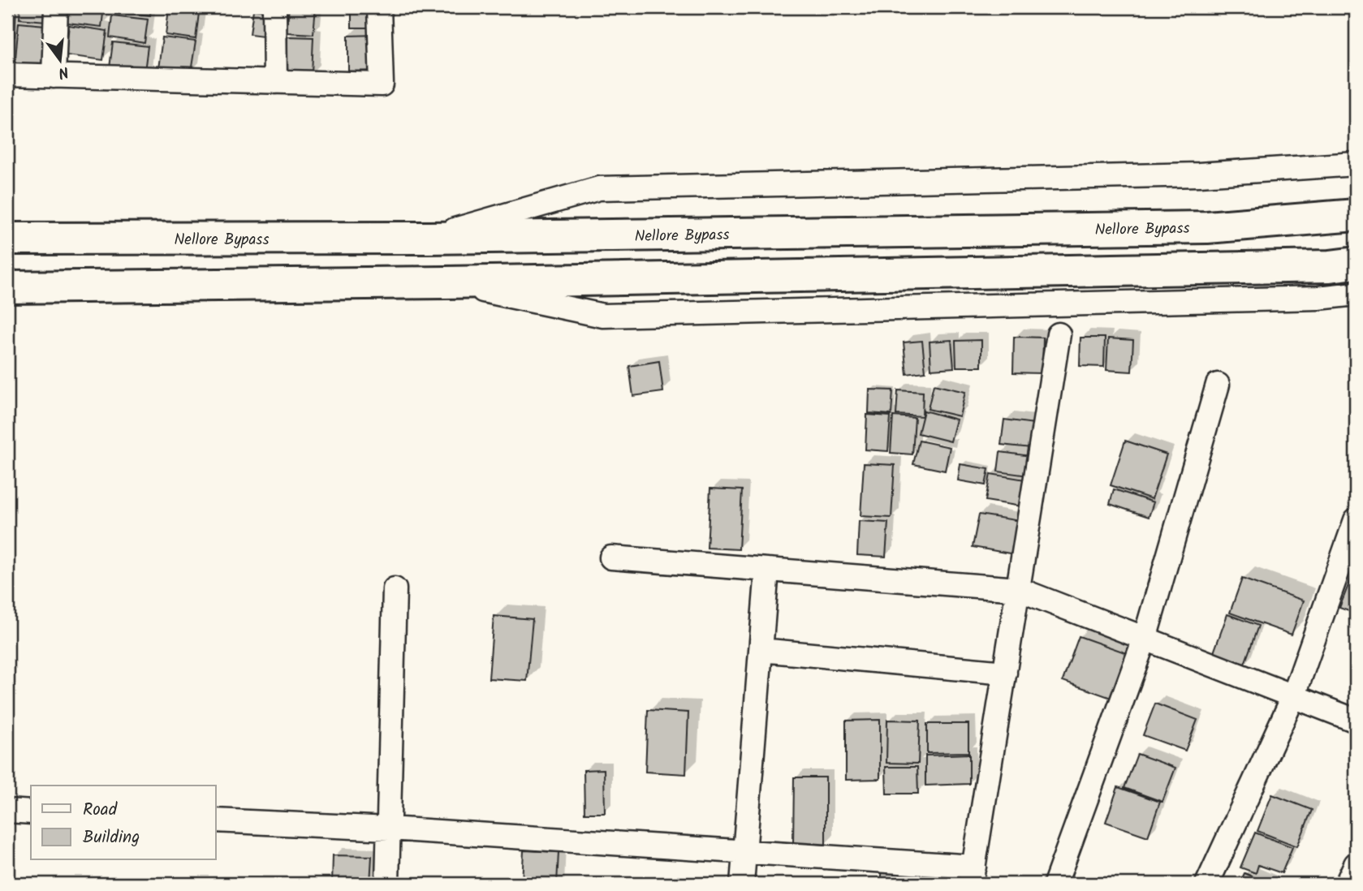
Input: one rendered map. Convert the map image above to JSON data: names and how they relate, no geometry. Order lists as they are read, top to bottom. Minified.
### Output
{"streets":{"highway":["Nellore Bypass"]},"legend":["Road","Building"],"north":"bottom"}
